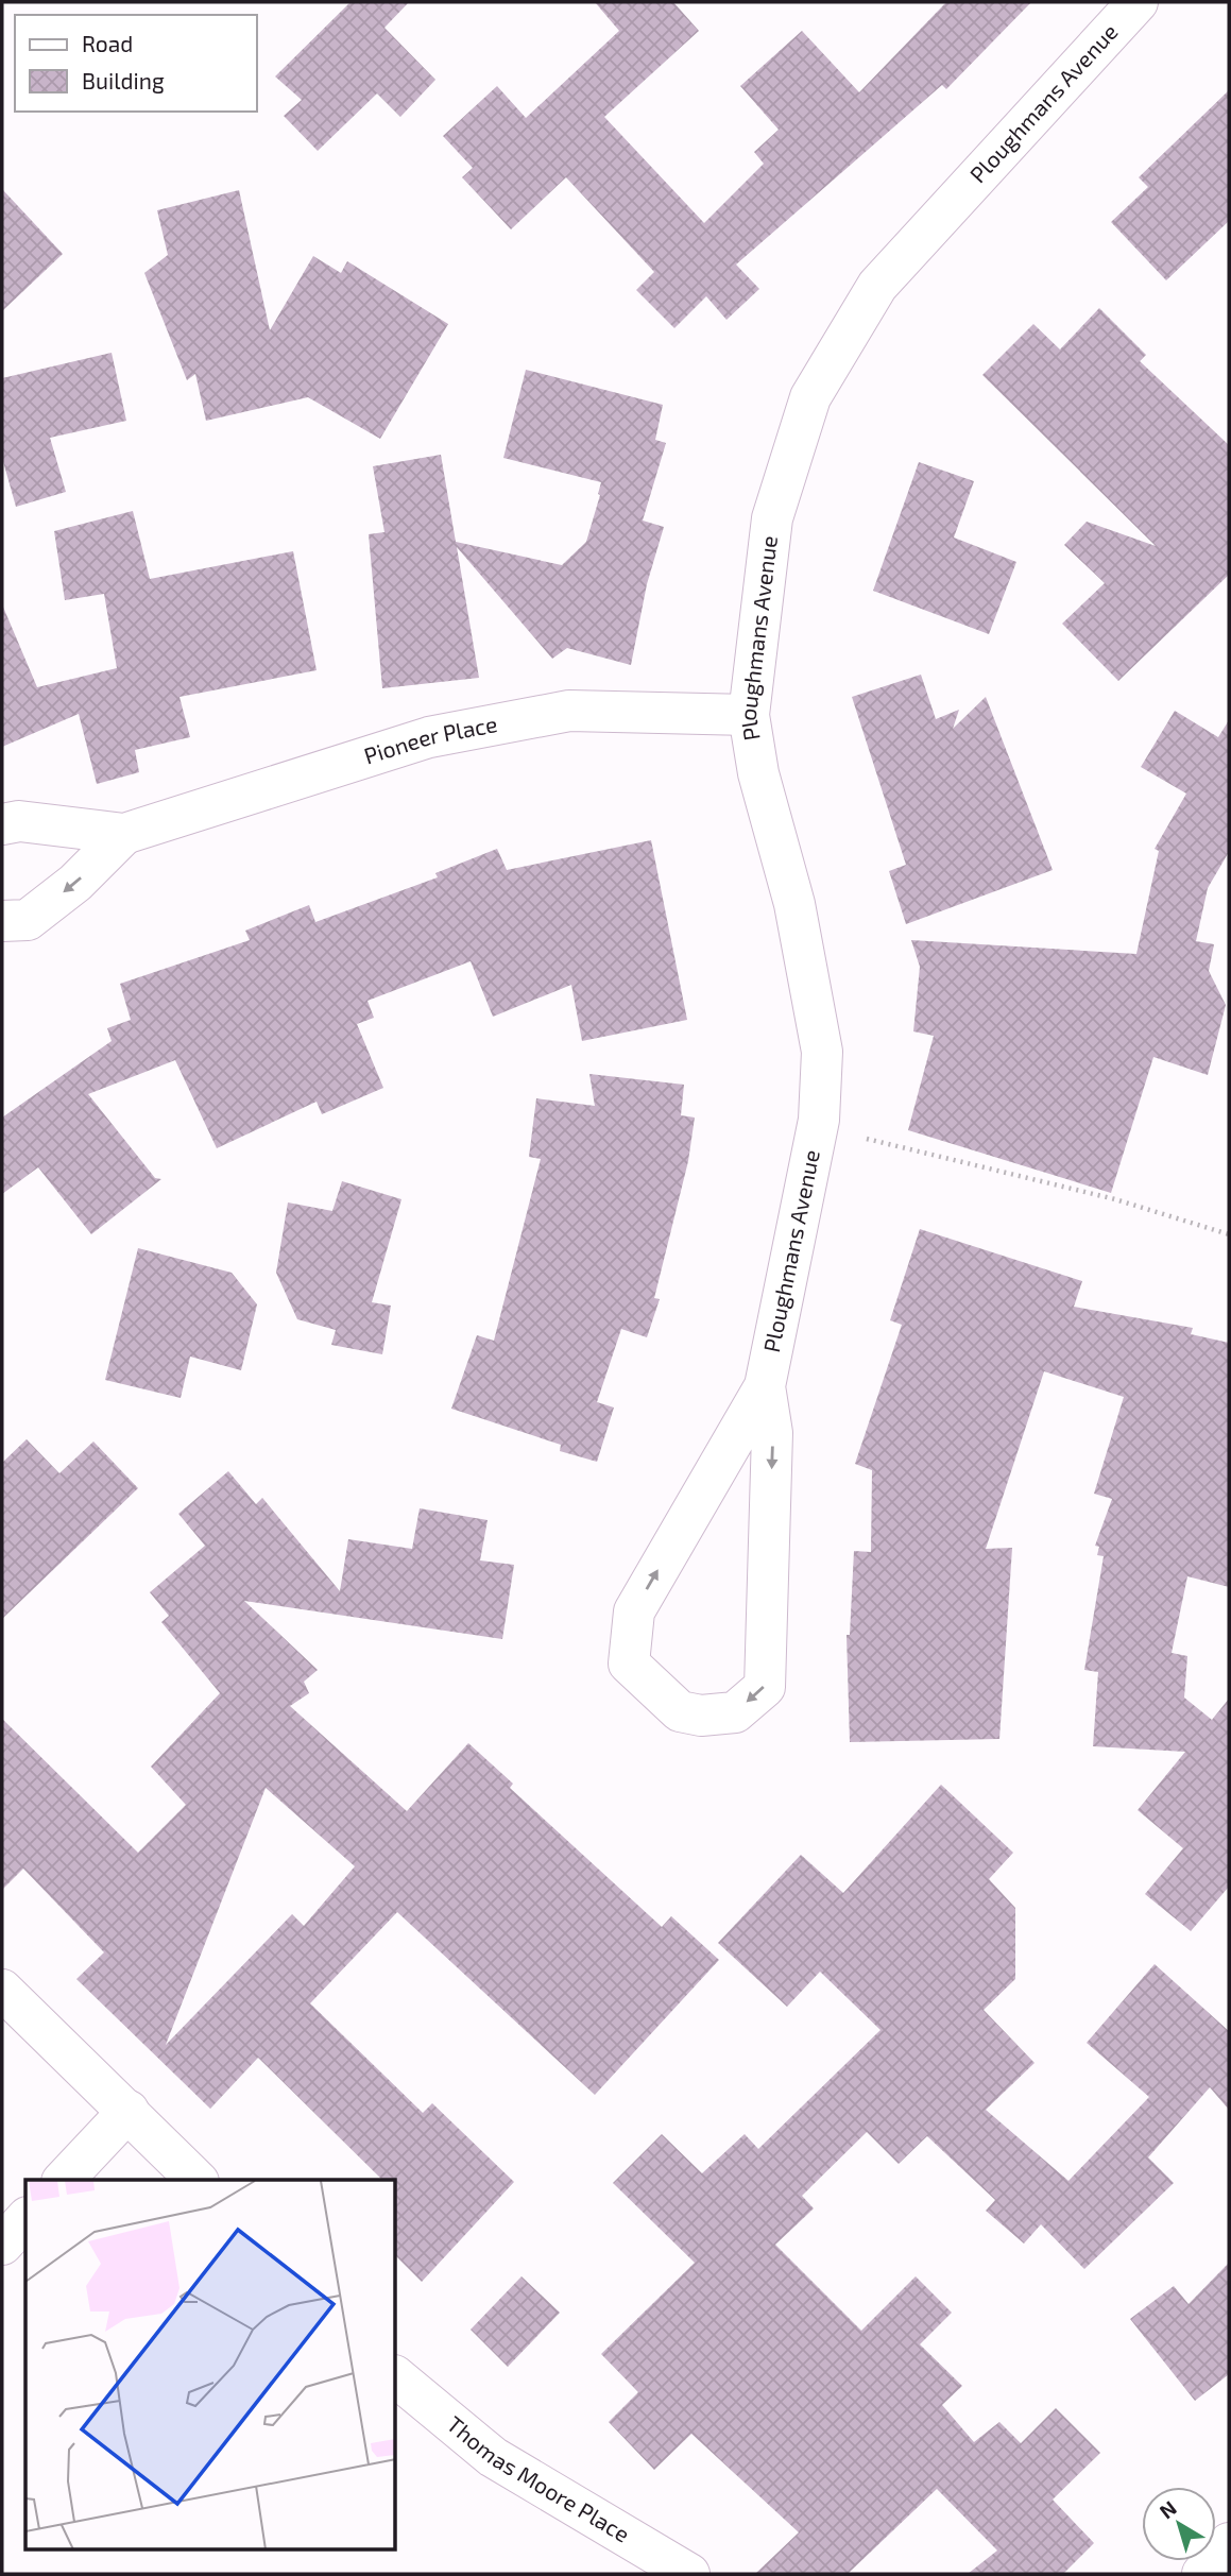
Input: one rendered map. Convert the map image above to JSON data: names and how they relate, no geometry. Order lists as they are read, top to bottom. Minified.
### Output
{"streets":{"street":["Ploughmans Avenue","Pioneer Place","Thomas Moore Place"]},"crossings":[["Ploughmans Avenue","Pioneer Place"]],"legend":["Road","Building"],"north":"top left"}
